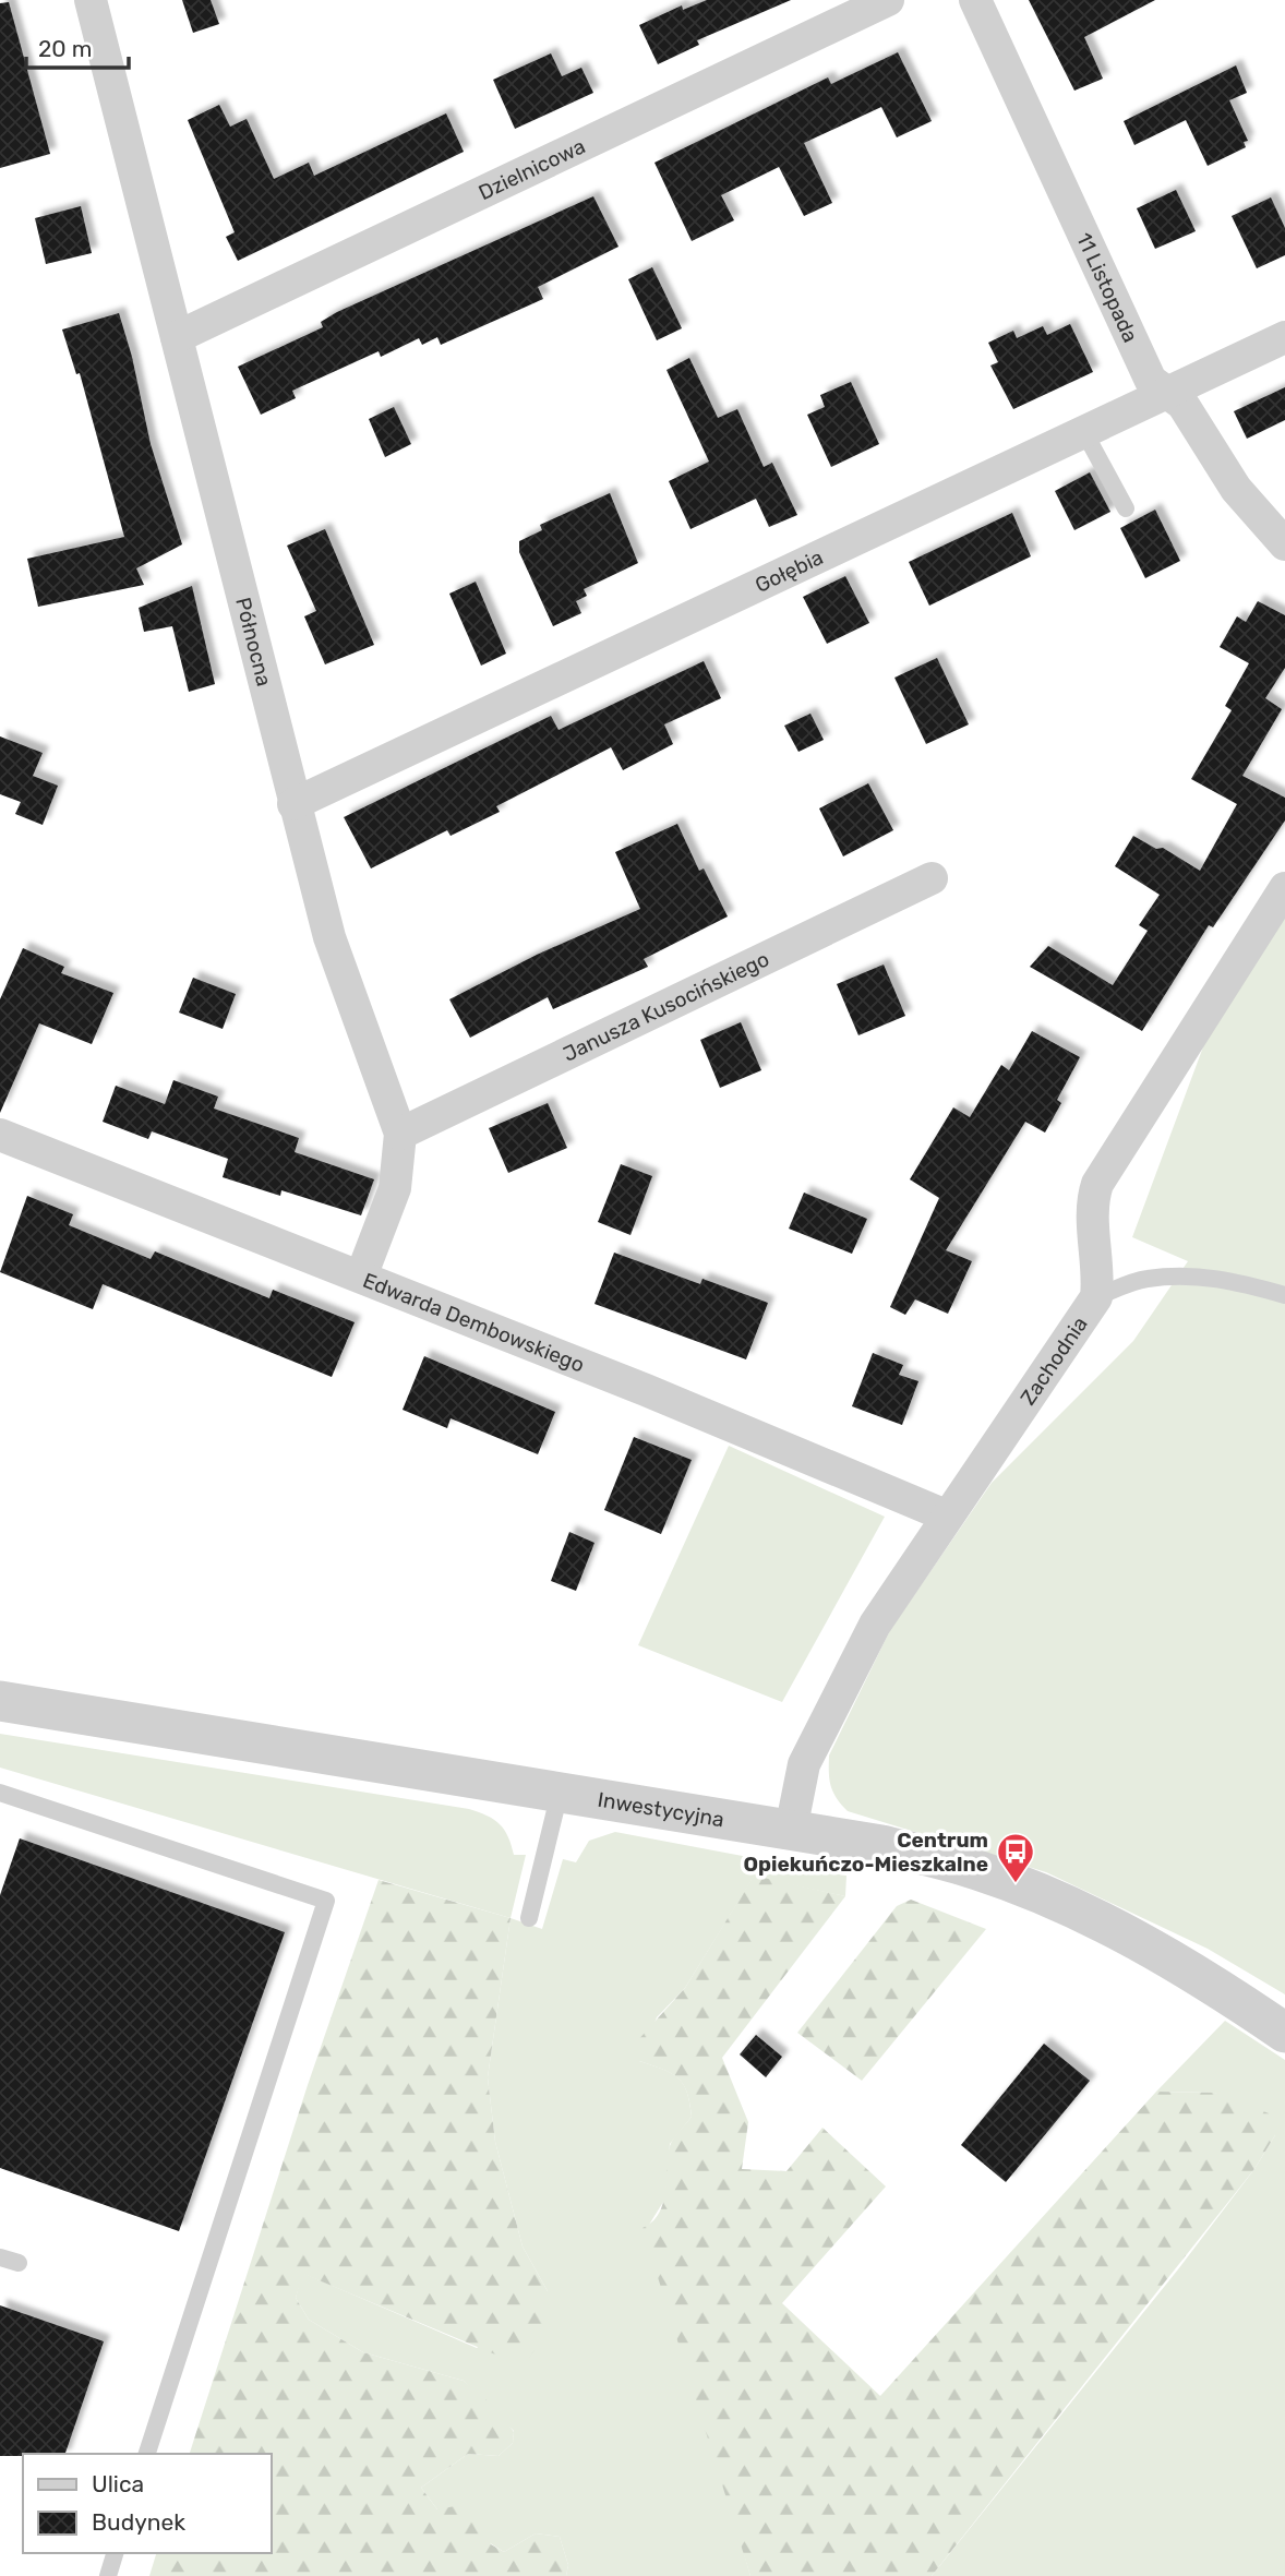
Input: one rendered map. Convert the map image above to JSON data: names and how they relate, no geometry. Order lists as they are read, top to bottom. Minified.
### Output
{"streets":{"street":["Dzielnicowa","11 Listopada","Gołębia","Północna","Janusza Kusocińskiego","Edwarda Dembowskiego","Zachodnia","Inwestycyjna"]},"crossings":[["Dzielnicowa","Północna"],["11 Listopada","Gołębia"],["Gołębia","Północna"],["Północna","Janusza Kusocińskiego"],["Północna","Edwarda Dembowskiego"],["Edwarda Dembowskiego","Zachodnia"],["Zachodnia","Inwestycyjna"]],"places":{"bus stop":["Centrum Opiekuńczo-Mieszkalne"]},"legend":["Ulica","Budynek"],"scale_bar":"20 m"}
